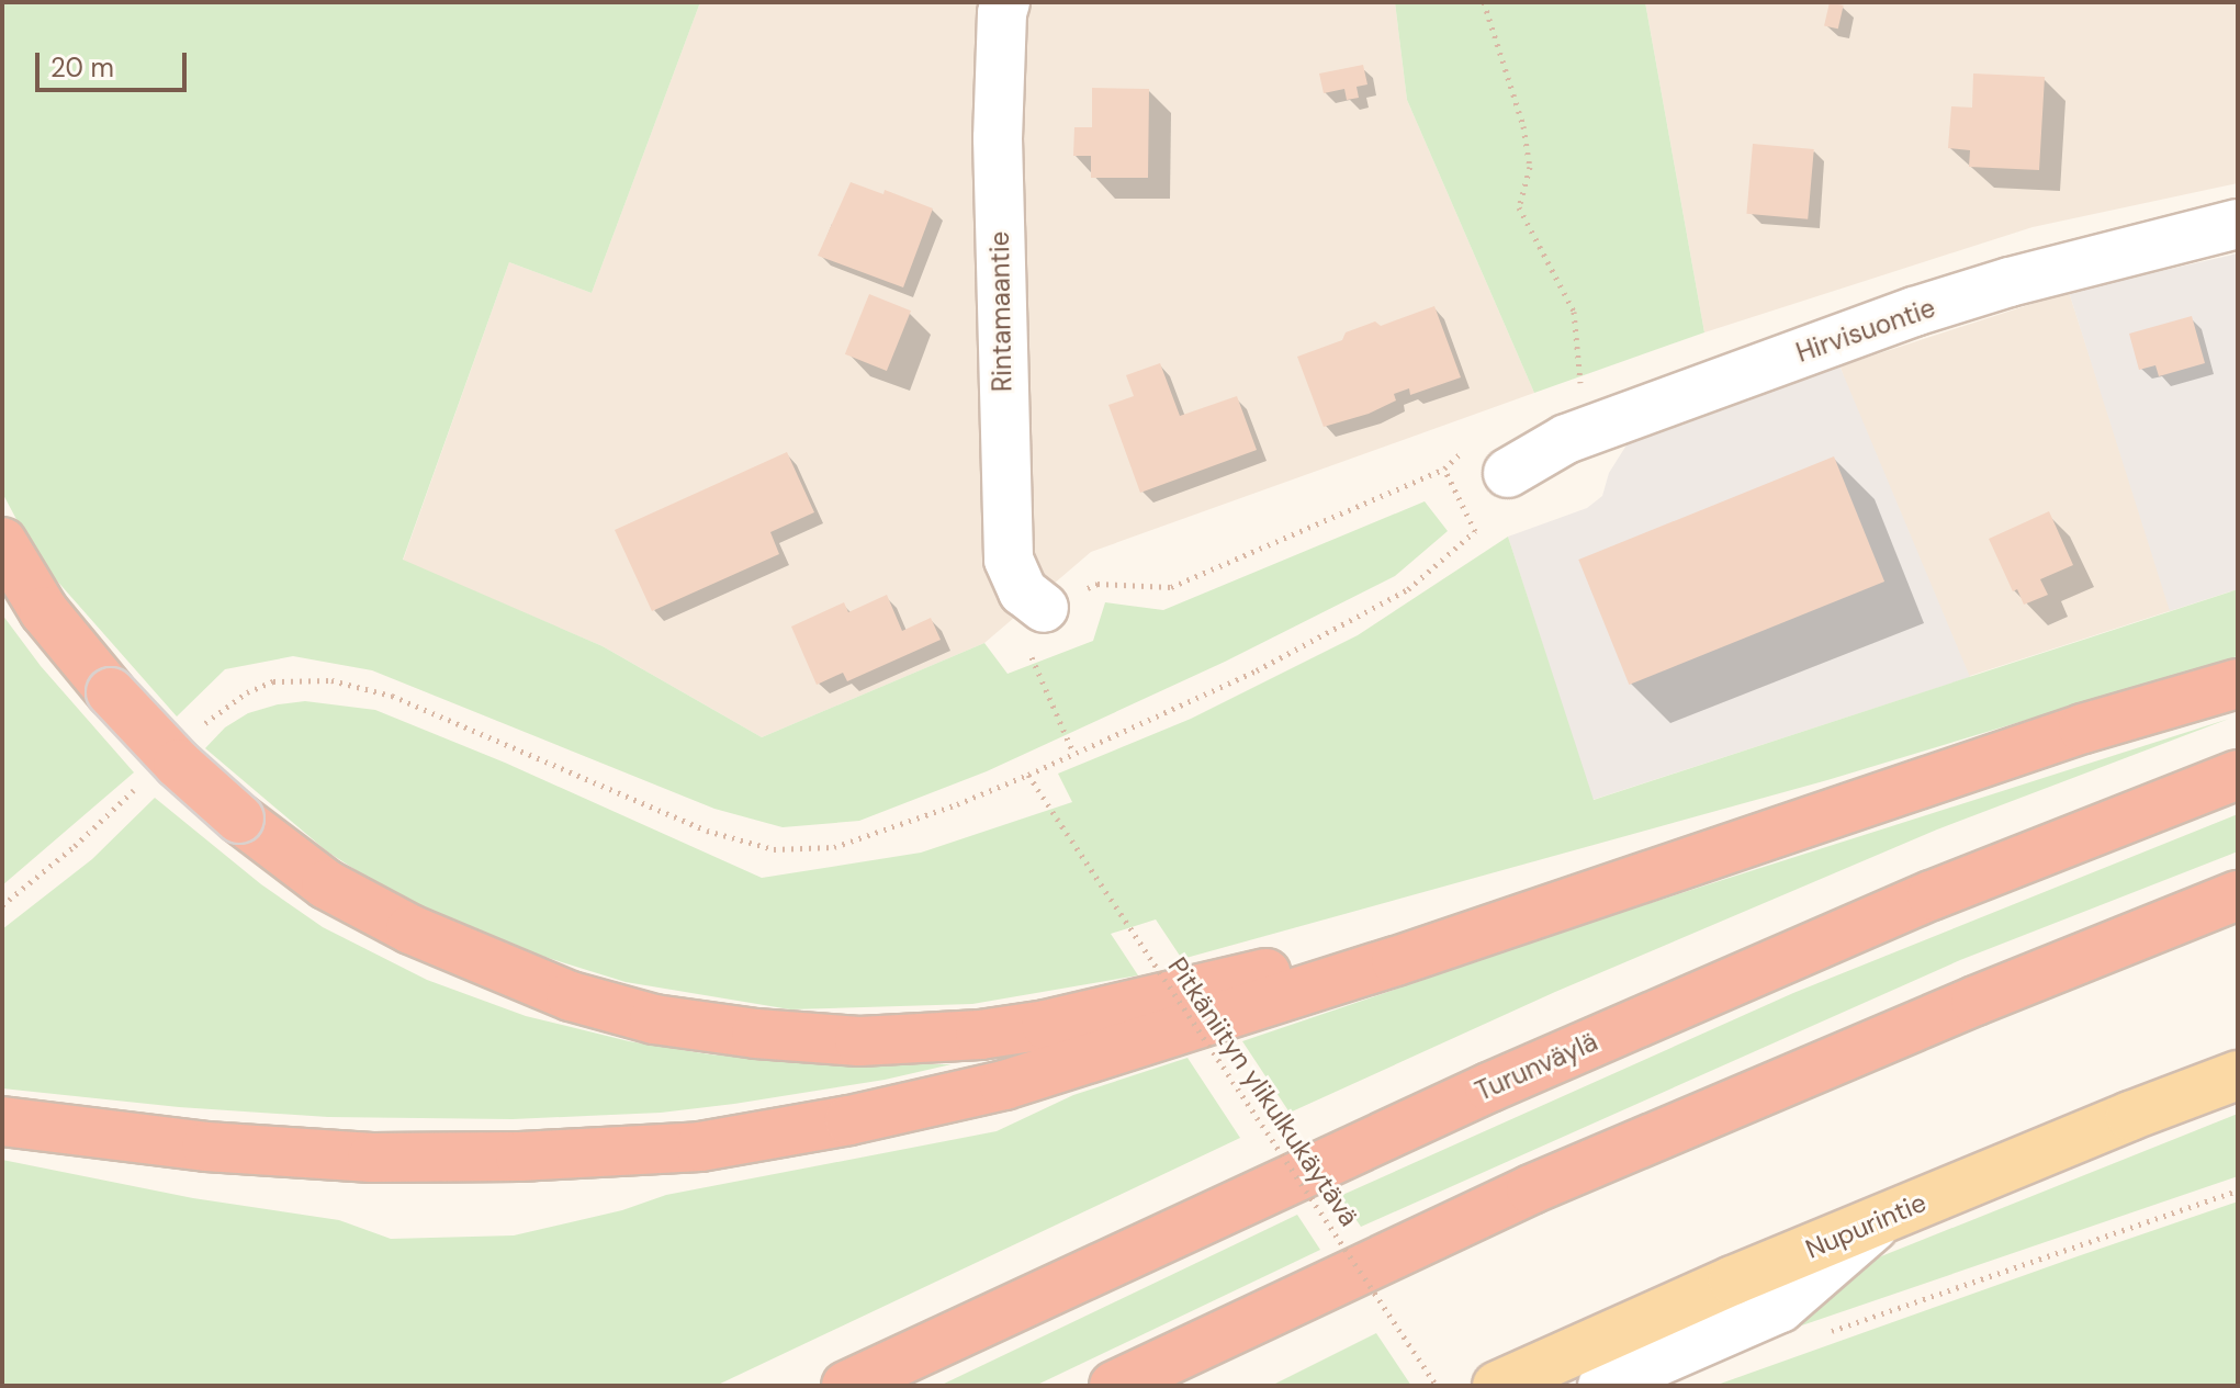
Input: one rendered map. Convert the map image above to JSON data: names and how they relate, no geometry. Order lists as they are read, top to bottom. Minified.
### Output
{"streets":{"highway":["Turunväylä"],"main road":["Nupurintie"],"street":["Rintamaantie","Hirvisuontie"],"path":["Pitkäniityn ylikulkukäytävä"]},"scale_bar":"20 m"}
